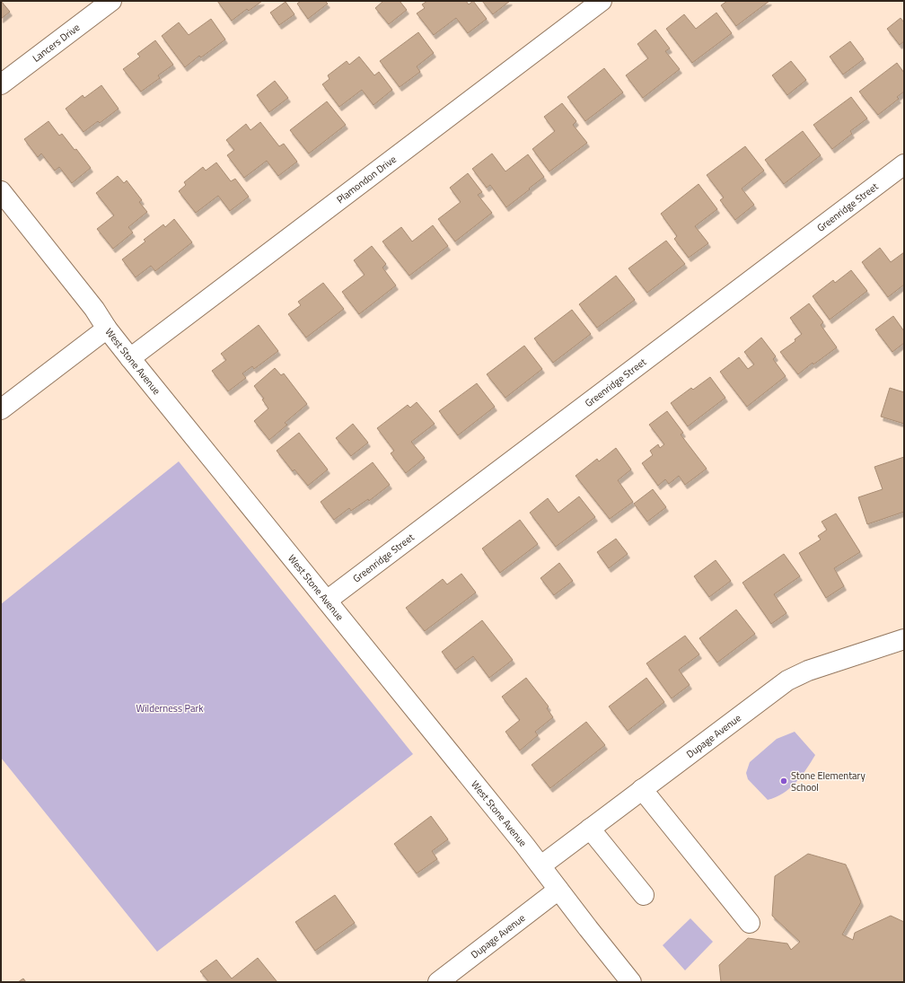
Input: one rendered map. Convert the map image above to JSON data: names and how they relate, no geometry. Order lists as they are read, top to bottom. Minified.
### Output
{"streets":{"street":["Lancers Drive","Plamondon Drive","Greenridge Street","West Stone Avenue","Dupage Avenue"]},"crossings":[["Plamondon Drive","West Stone Avenue"],["Greenridge Street","West Stone Avenue"],["West Stone Avenue","Dupage Avenue"]],"parks":["Wilderness Park"],"places":["Stone Elementary School"]}
